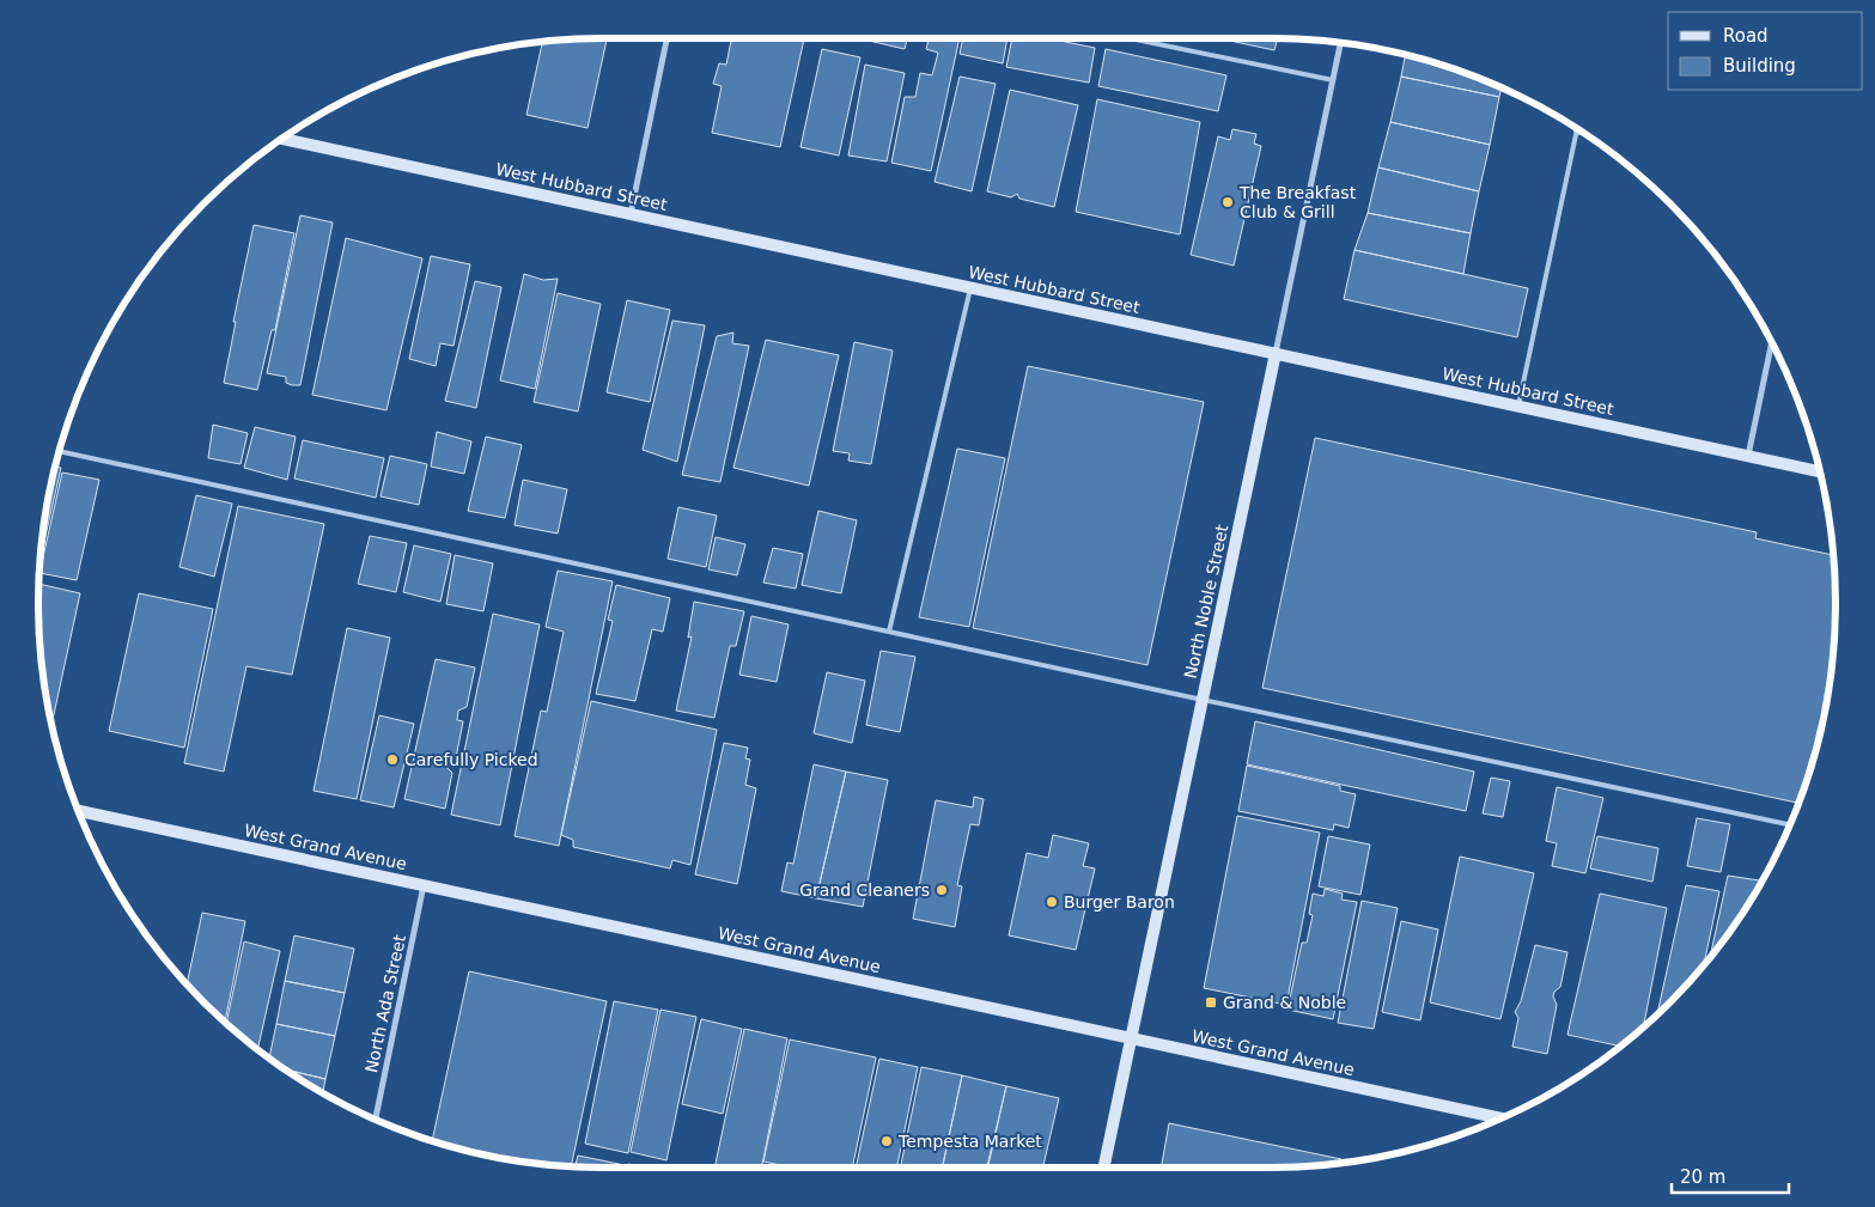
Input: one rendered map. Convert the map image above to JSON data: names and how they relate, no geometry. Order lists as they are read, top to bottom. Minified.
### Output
{"streets":{"street":["West Hubbard Street","North Noble Street","West Grand Avenue","North Ada Street"]},"crossings":[["West Hubbard Street","North Noble Street"],["North Noble Street","West Grand Avenue"],["West Grand Avenue","North Ada Street"]],"places":{"other":["The Breakfast Club & Grill","Carefully Picked","Grand Cleaners","Burger Baron","Tempesta Market"],"transit":["Grand & Noble"]},"legend":["Road","Building"],"scale_bar":"20 m"}
